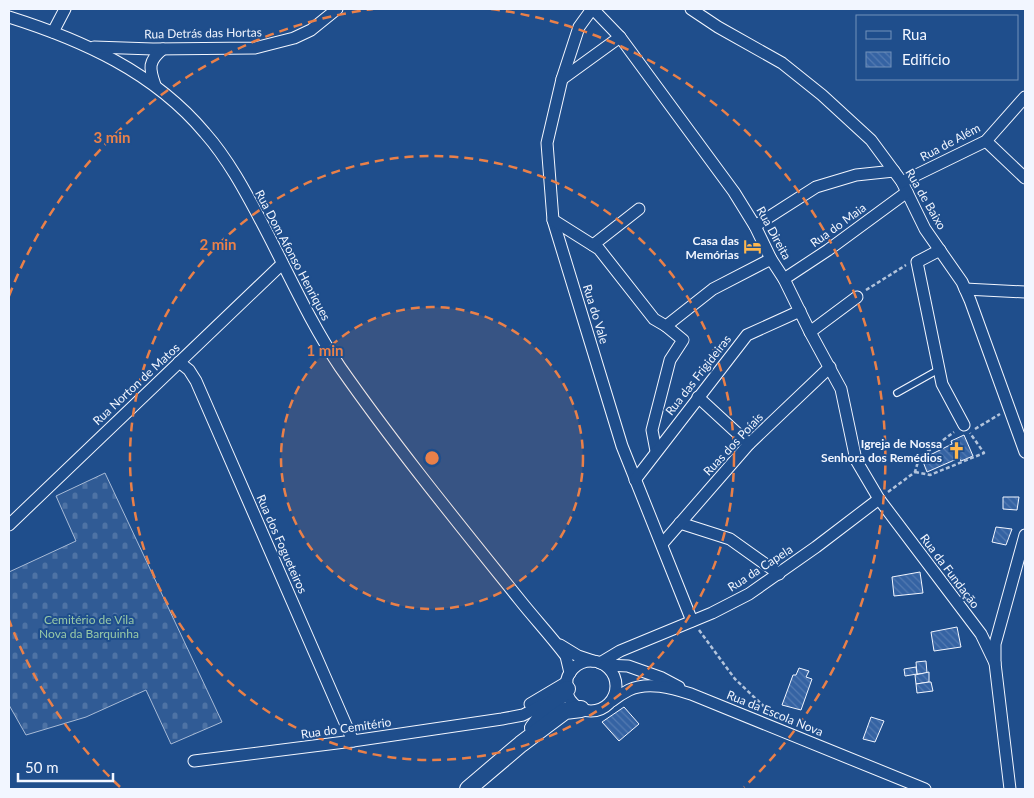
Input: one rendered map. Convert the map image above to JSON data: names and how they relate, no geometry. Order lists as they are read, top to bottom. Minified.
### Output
{"streets":{"street":["Rua Detrás das Hortas","Rua de Além","Rua de Baixo","Rua do Maia","Rua Direita","Rua Dom Afonso Henriques","Rua do Vale","Rua das Frigideiras","Rua Norton de Matos","Ruas dos Poíais","Rua dos Fogueteiros","Rua da Capela","Rua da Fundação","Rua da Escola Nova","Rua do Cemitério"]},"crossings":[["Rua Detrás das Hortas","Rua Dom Afonso Henriques"],["Rua de Além","Rua de Baixo"],["Rua de Além","Rua do Maia"],["Rua de Baixo","Rua do Maia"],["Rua do Maia","Rua Direita"],["Rua Direita","Rua do Vale"],["Rua Direita","Rua das Frigideiras"],["Rua Direita","Ruas dos Poíais"],["Rua Direita","Rua da Capela"],["Rua Direita","Rua da Fundação"],["Rua Dom Afonso Henriques","Rua Norton de Matos"],["Rua Dom Afonso Henriques","Rua da Capela"],["Rua Dom Afonso Henriques","Rua da Escola Nova"],["Rua Dom Afonso Henriques","Rua do Cemitério"],["Rua do Vale","Rua das Frigideiras"],["Rua do Vale","Ruas dos Poíais"],["Rua do Vale","Rua da Capela"],["Rua Norton de Matos","Rua dos Fogueteiros"],["Rua dos Fogueteiros","Rua do Cemitério"],["Rua da Capela","Rua da Fundação"],["Rua da Capela","Rua da Escola Nova"],["Rua da Capela","Rua do Cemitério"],["Rua da Escola Nova","Rua do Cemitério"]],"parks":["Cemitério de Vila Nova da Barquinha"],"places":{"hotel":["Casa das Memórias"],"church":["Igreja de Nossa Senhora dos Remédios"]},"legend":["Rua","Edifício"],"scale_bar":"50 m","rings":["3 min","2 min","1 min"]}
